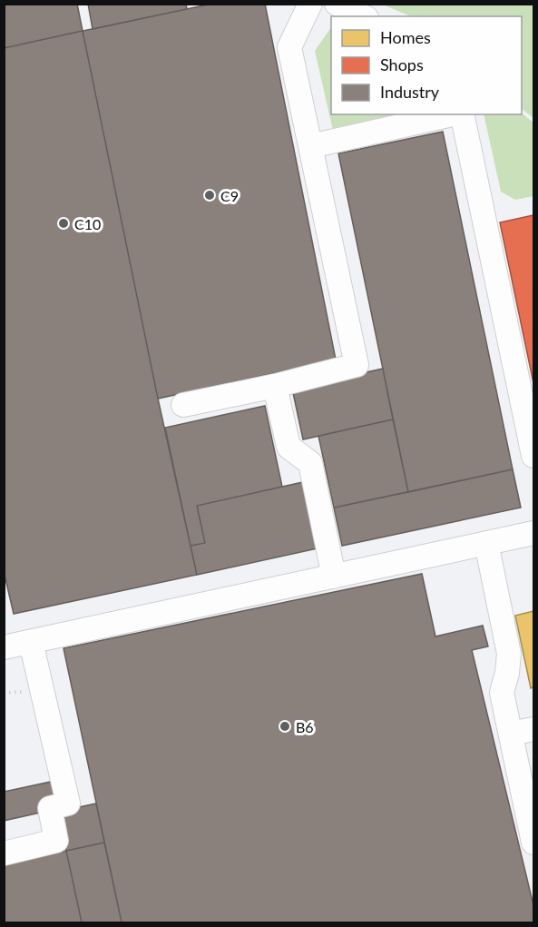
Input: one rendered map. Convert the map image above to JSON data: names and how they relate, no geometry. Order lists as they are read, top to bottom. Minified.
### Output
{"places":["C9","C10","B6"],"legend":["Homes","Shops","Industry"]}
